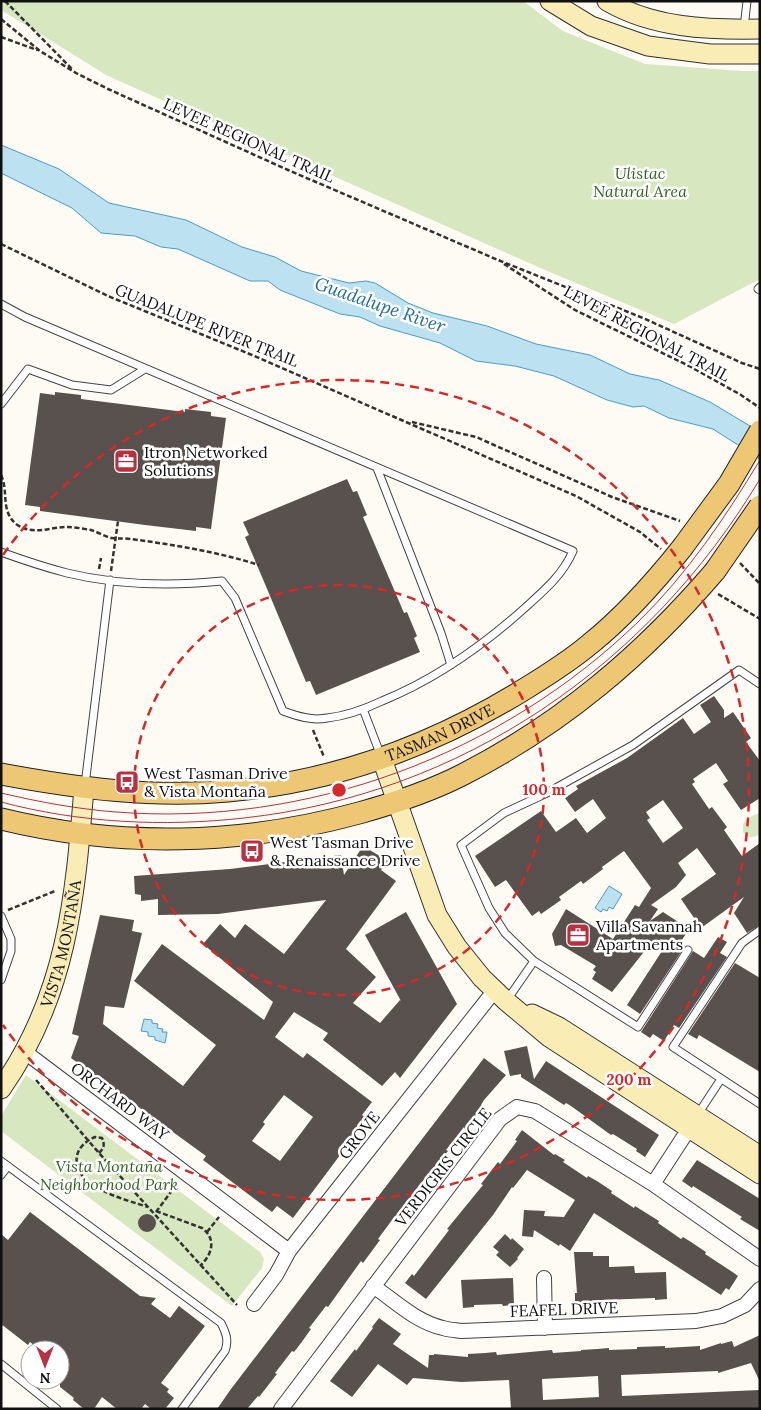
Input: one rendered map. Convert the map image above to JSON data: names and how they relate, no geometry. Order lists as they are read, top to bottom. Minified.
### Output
{"streets":{"main road":["TASMAN DRIVE","VISTA MONTAÑA"],"street":["ORCHARD WAY","GROVE","VERDIGRIS CIRCLE","FEAFEL DRIVE"],"path":["LEVEE REGIONAL TRAIL","GUADALUPE RIVER TRAIL"]},"crossings":[["GUADALUPE RIVER TRAIL","TASMAN DRIVE"],["TASMAN DRIVE","VISTA MONTAÑA"],["VISTA MONTAÑA","ORCHARD WAY"],["ORCHARD WAY","GROVE"],["VERDIGRIS CIRCLE","FEAFEL DRIVE"]],"water":["Guadalupe River"],"parks":["Ulistac Natural Area","Vista Montaña Neighborhood Park"],"places":{"office":["Itron Networked Solutions","Villa Savannah Apartments"],"bus stop":["West Tasman Drive & Vista Montaña","West Tasman Drive & Renaissance Drive"]},"north":"bottom","rings":["100 m","200 m"]}
